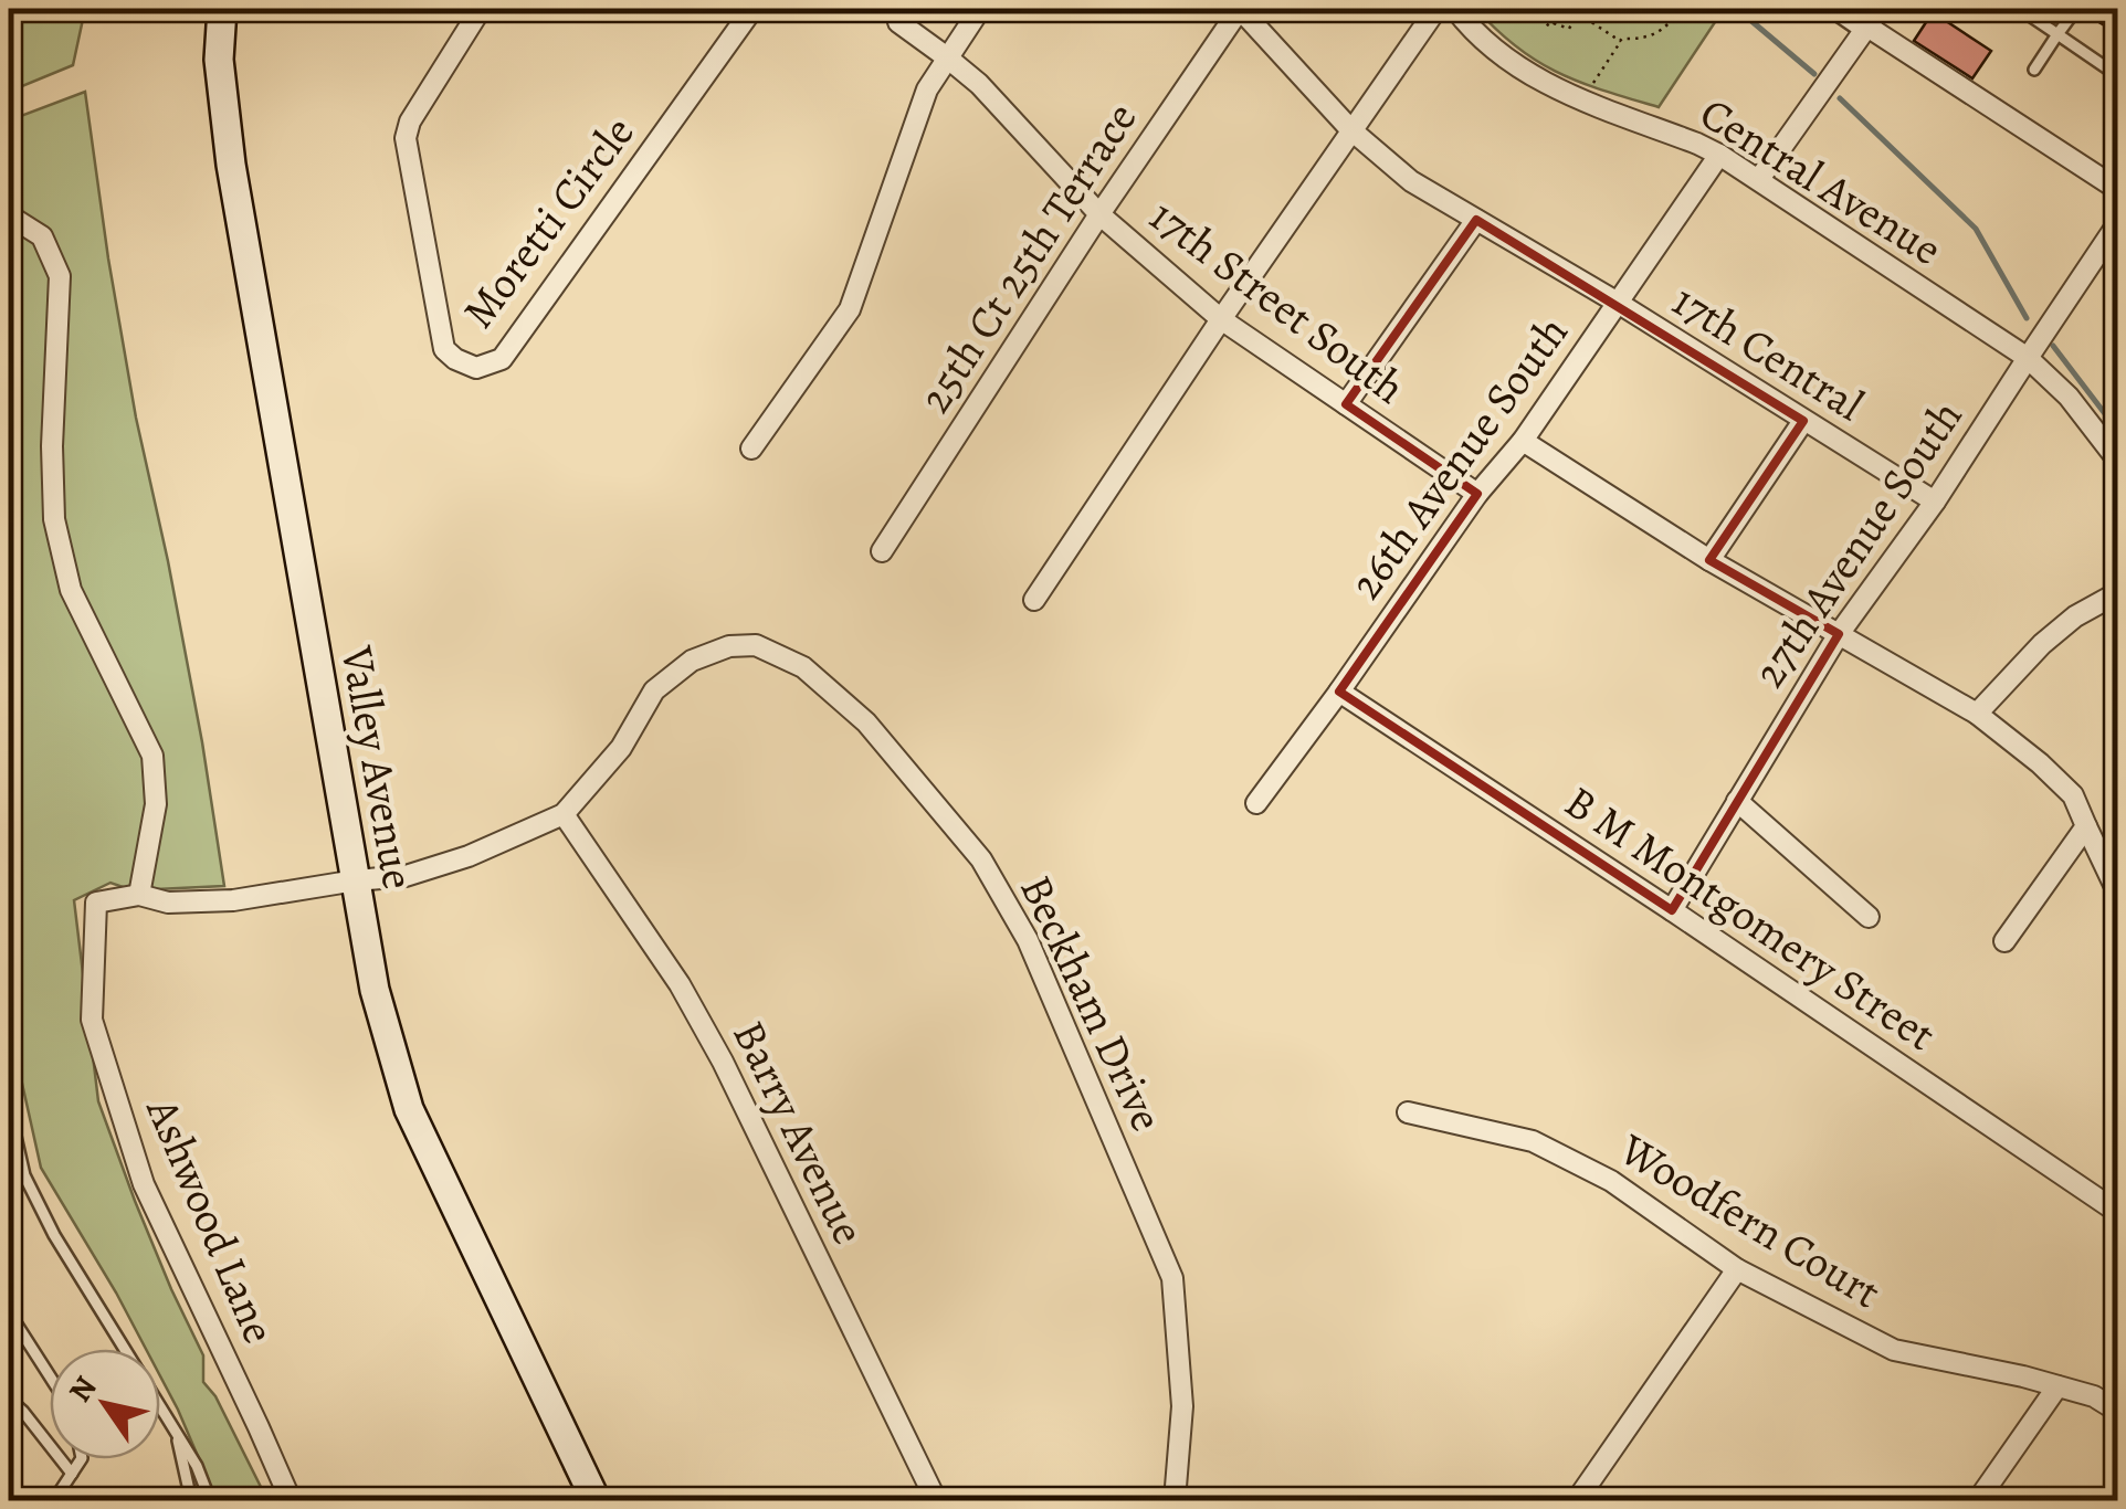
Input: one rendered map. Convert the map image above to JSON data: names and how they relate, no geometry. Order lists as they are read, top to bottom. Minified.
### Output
{"streets":{"main road":["Valley Avenue"],"street":["Central Avenue","Moretti Circle","25th Ct 25th Terrace","17th Street South","17th Central","26th Avenue South","27th Avenue South","B M Montgomery Street","Beckham Drive","Barry Avenue","Ashwood Lane","Woodfern Court"]},"crossings":[["Central Avenue","26th Avenue South"],["Central Avenue","27th Avenue South"],["25th Ct 25th Terrace","17th Street South"],["25th Ct 25th Terrace","17th Central"],["17th Street South","26th Avenue South"],["17th Central","26th Avenue South"],["17th Central","27th Avenue South"],["26th Avenue South","B M Montgomery Street"],["27th Avenue South","B M Montgomery Street"],["Valley Avenue","Beckham Drive"],["Beckham Drive","Barry Avenue"],["Beckham Drive","Ashwood Lane"]],"north":"top left"}
